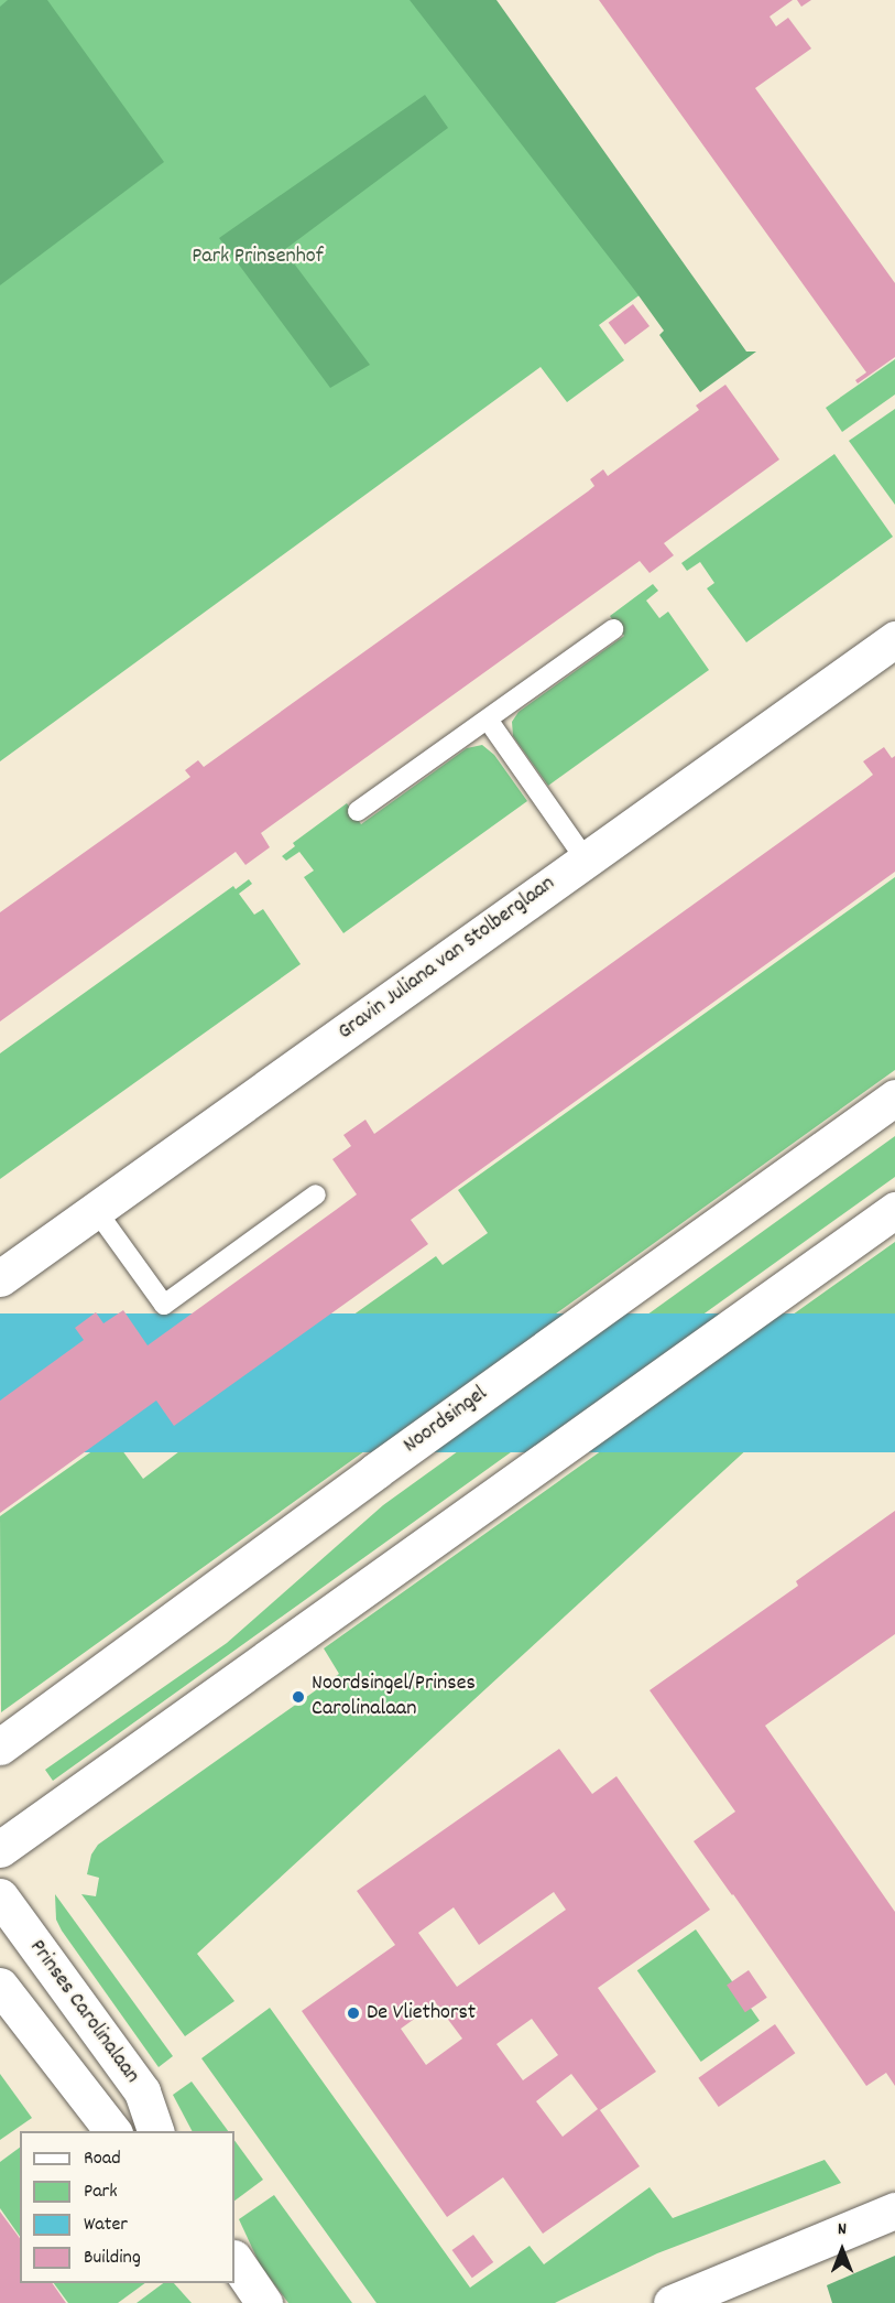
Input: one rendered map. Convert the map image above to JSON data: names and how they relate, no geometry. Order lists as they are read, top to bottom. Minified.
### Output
{"streets":{"main road":["Gravin Juliana van Stolberglaan","Noordsingel","Prinses Carolinalaan"]},"parks":["Park Prinsenhof"],"places":["Noordsingel/Prinses Carolinalaan","De Vliethorst"],"legend":["Road","Park","Water","Building"],"north":"top"}
